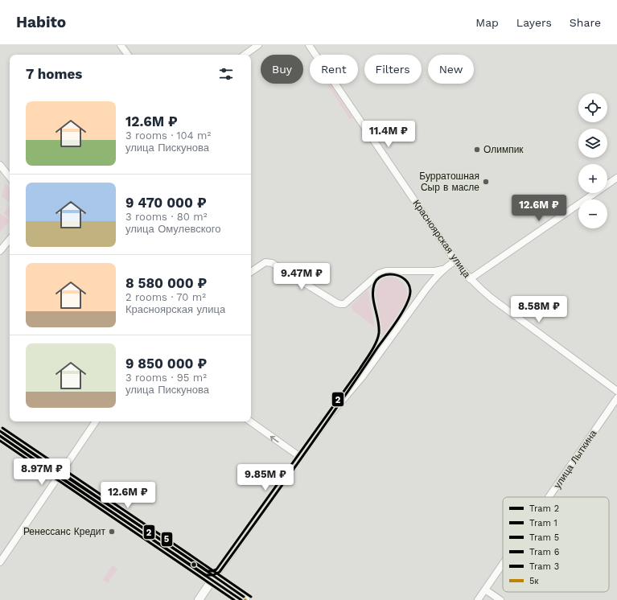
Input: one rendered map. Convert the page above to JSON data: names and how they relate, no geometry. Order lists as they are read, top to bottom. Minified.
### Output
{"streets":{"street":["Красноярская улица","улица Лыткина"]},"places":["Олимпик","Бурратошная Сыр в масле","Ренессанс Кредит"],"lines":["tram line 2","tram line 5","tram line 3","transit line 5к","tram line 1","tram line 6"],"legend":["Tram 2","Tram 1","Tram 5","Tram 6","Tram 3","5к"],"page":{"header":"Habito","nav":["Map","Layers","Share"],"chip":["Buy","Rent","Filters","New"],"heading":"7 homes","map_buttons":["+","−"],"list":[{"name":"12.6M ₽","note":"3 rooms · 104 m² · улица Пискунова"},{"name":"9 470 000 ₽","note":"3 rooms · 80 m² · улица Омулевского"},{"name":"8 580 000 ₽","note":"2 rooms · 70 m² · Красноярская улица"},{"name":"9 850 000 ₽","note":"3 rooms · 95 m² · улица Пискунова"}],"price":["11.4M ₽","12.6M ₽","9.47M ₽","8.58M ₽","8.97M ₽","9.85M ₽","12.6M ₽"]}}
